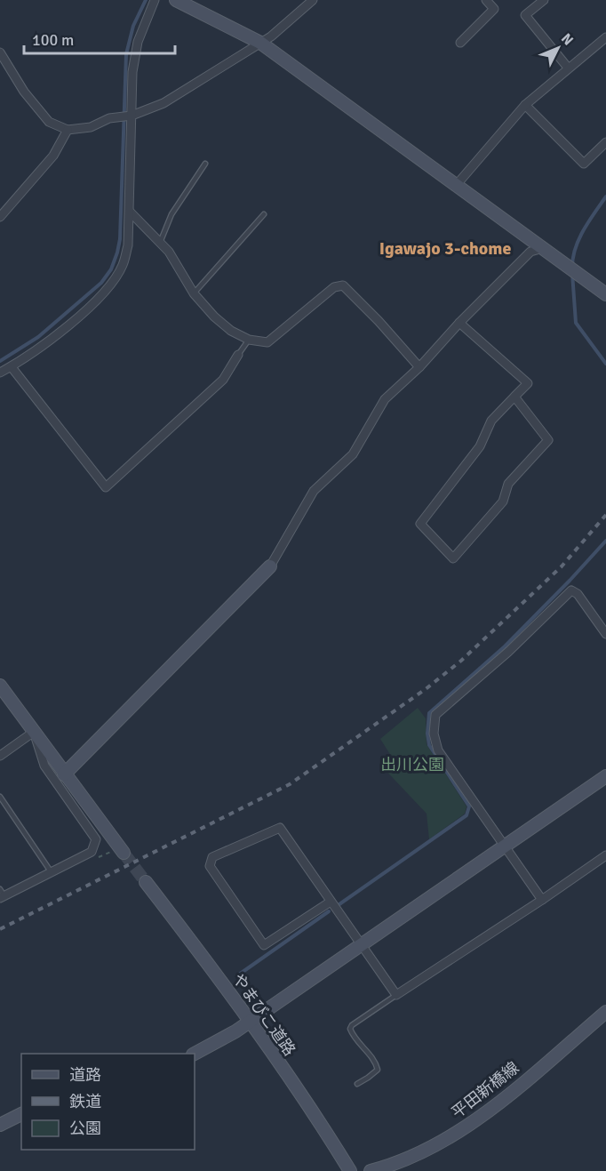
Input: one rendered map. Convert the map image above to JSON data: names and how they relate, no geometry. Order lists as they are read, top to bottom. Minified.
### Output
{"streets":{"street":["やまびこ道路","平田新橋線"]},"districts":["Igawajo 3-chome"],"parks":["出川公園"],"legend":["道路","鉄道","公園"],"scale_bar":"100 m","north":"top right"}
